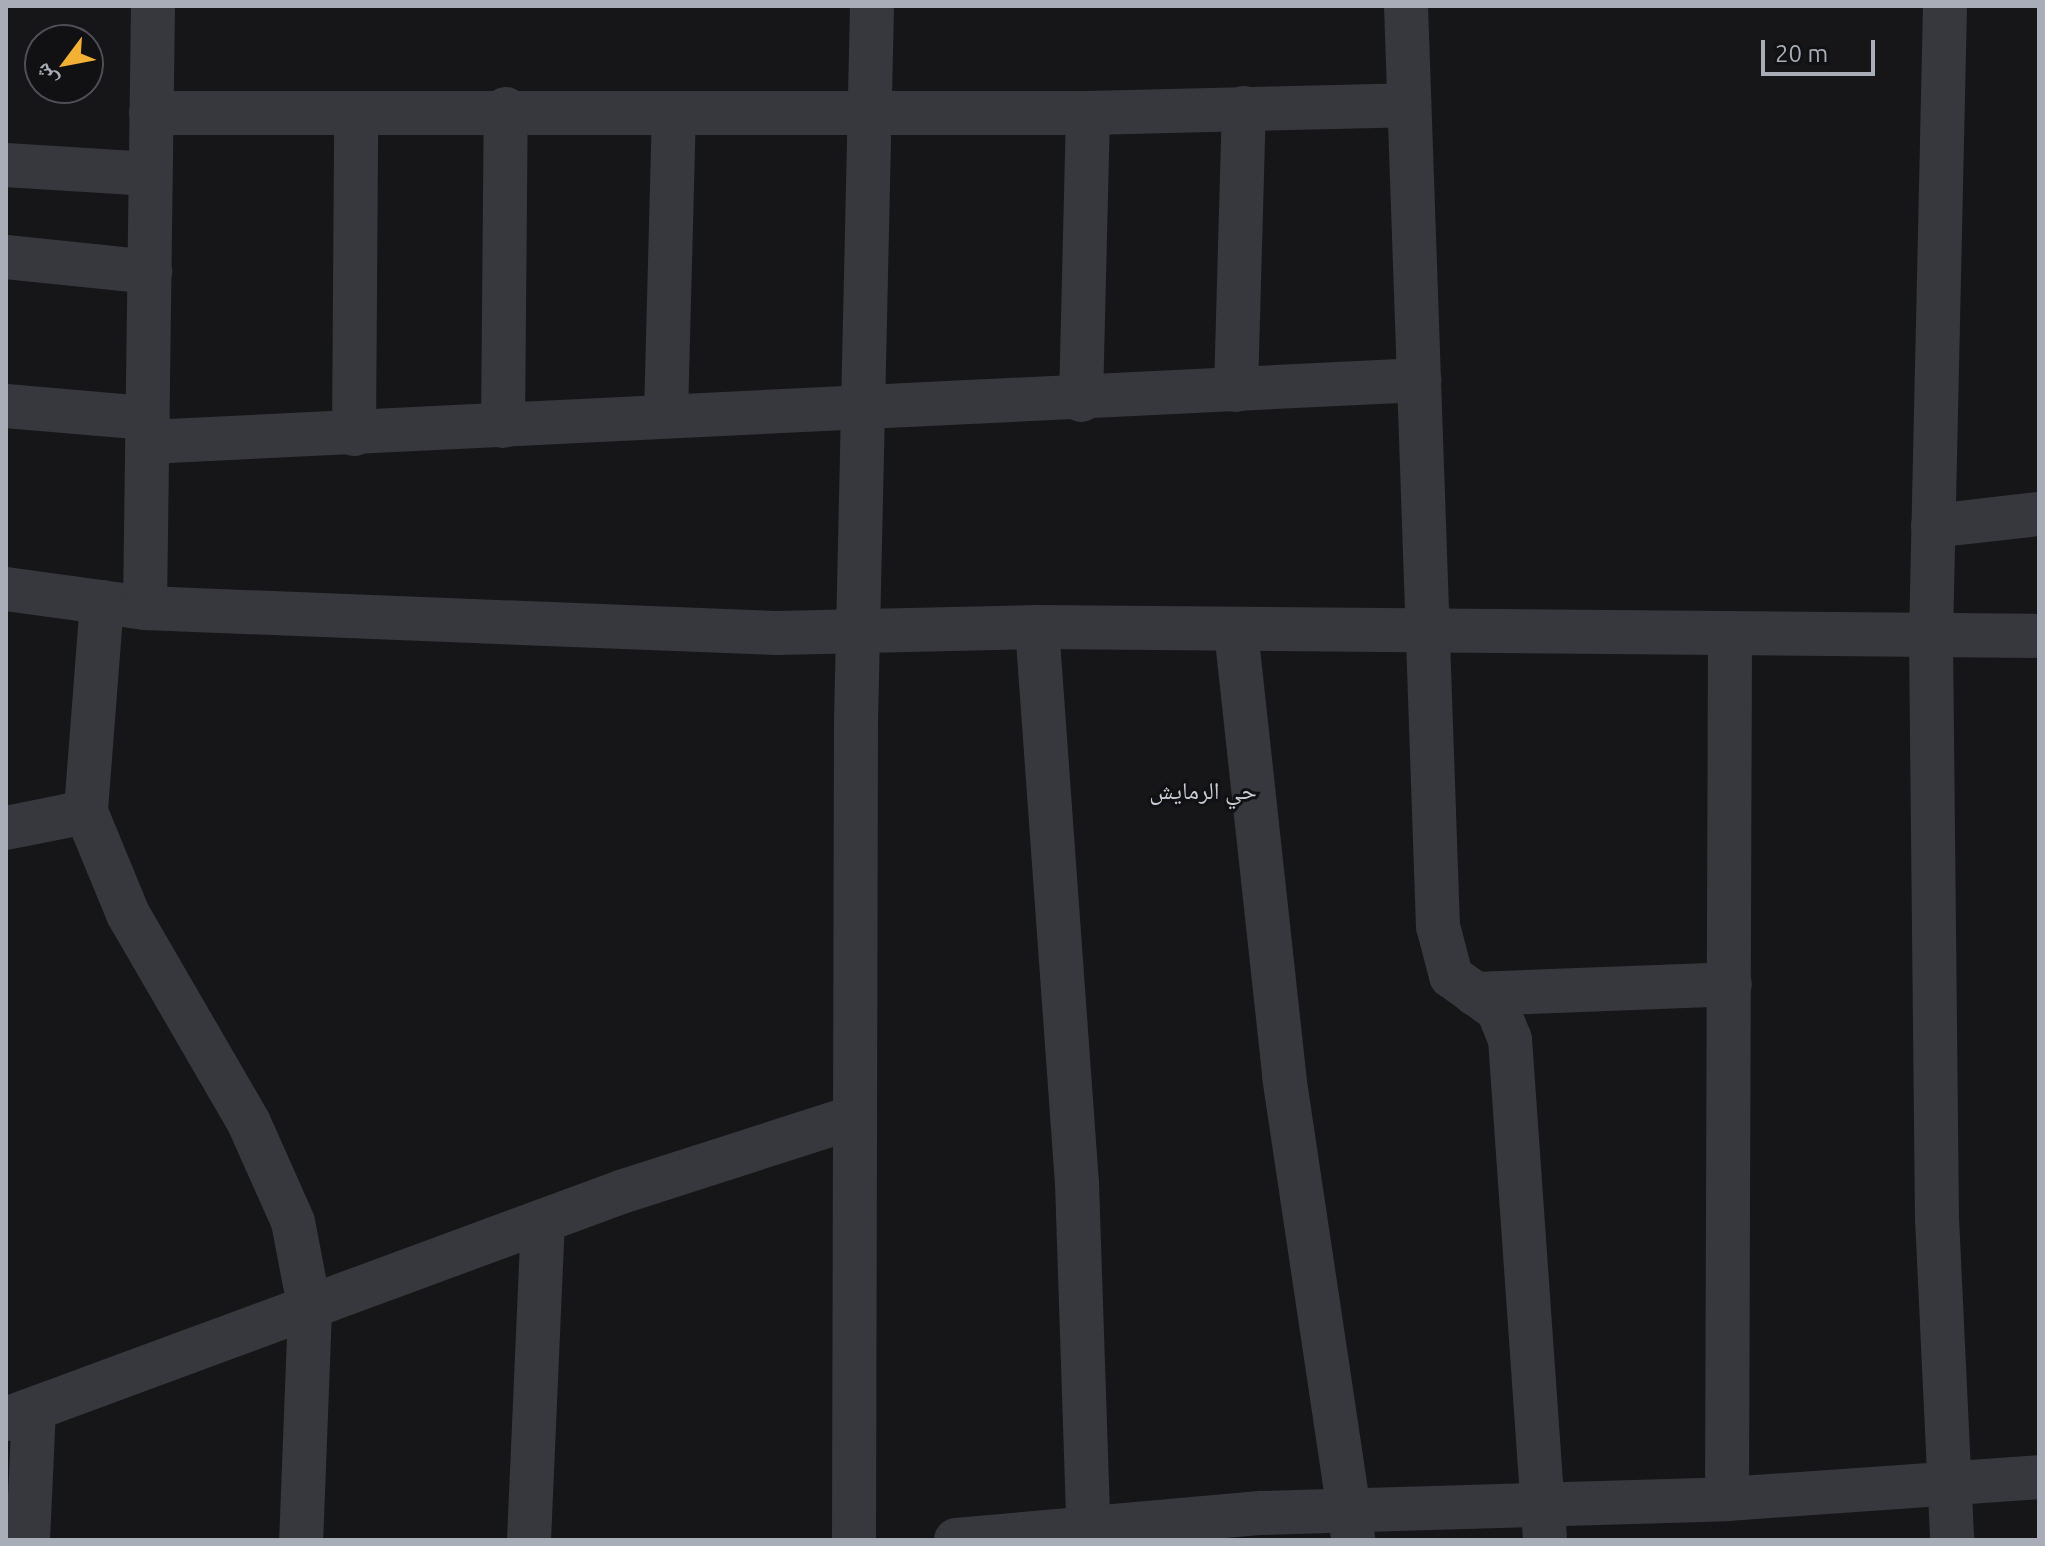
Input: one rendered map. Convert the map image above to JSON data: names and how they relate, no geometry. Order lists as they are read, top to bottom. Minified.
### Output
{"districts":["حي الرمايش"],"scale_bar":"20 m","north":"bottom left"}
